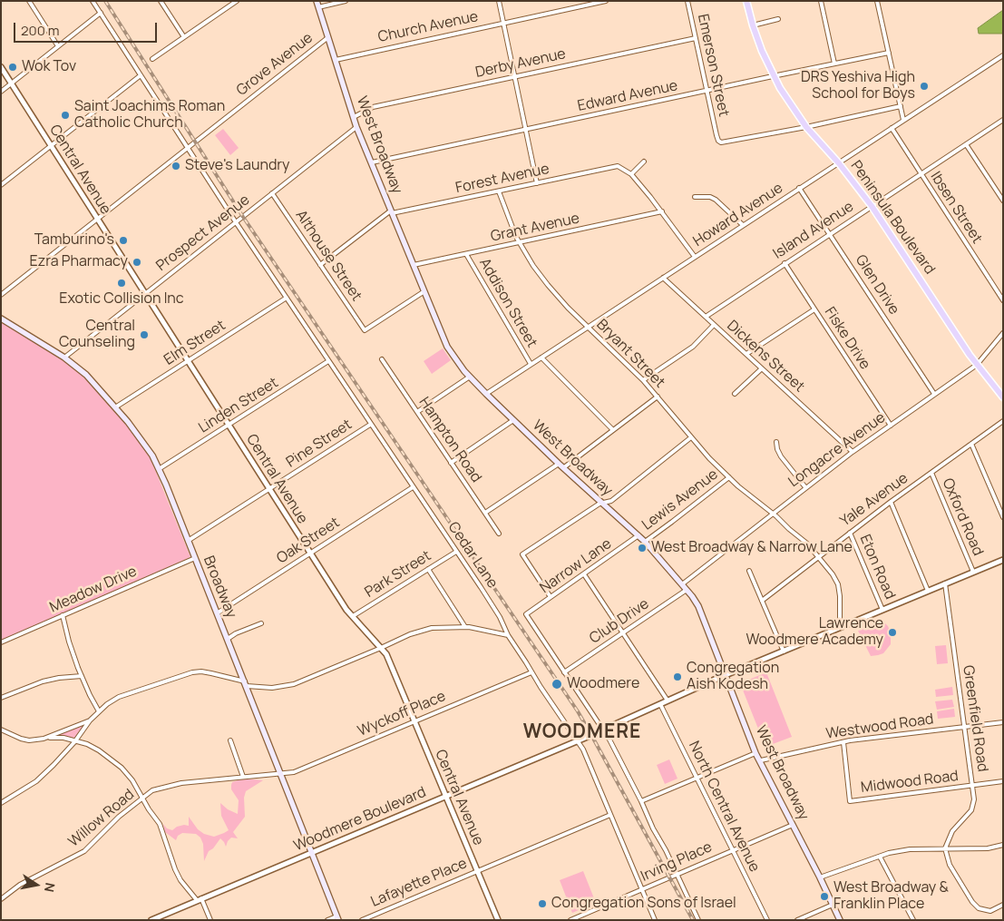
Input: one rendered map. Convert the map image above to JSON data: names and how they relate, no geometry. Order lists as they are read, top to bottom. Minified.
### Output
{"streets":{"main road":["West Broadway","Peninsula Boulevard","Broadway"],"street":["Church Avenue","Derby Avenue","Grove Avenue","Emerson Street","Edward Avenue","Central Avenue","Forest Avenue","Ibsen Street","Howard Avenue","Grant Avenue","Island Avenue","Prospect Avenue","Althouse Street","Glen Drive","Addison Street","Fiske Drive","Elm Street","Bryant Street","Dickens Street","Linden Street","Hampton Road","Pine Street","Longacre Avenue","Lewis Avenue","Yale Avenue","Oxford Road","Oak Street","Cedar Lane","Narrow Lane","Eton Road","Park Street","Meadow Drive","Club Drive","Wyckoff Place","Greenfield Road","Westwood Road","Midwood Road","North Central Avenue","Willow Road","Woodmere Boulevard","Irving Place","Lafayette Place"]},"crossings":[["Church Avenue","West Broadway"],["Derby Avenue","Emerson Street"],["Derby Avenue","West Broadway"],["Grove Avenue","West Broadway"],["Grove Avenue","Central Avenue"],["Grove Avenue","Cedar Lane"],["Emerson Street","Edward Avenue"],["Emerson Street","Peninsula Boulevard"],["Edward Avenue","West Broadway"],["Edward Avenue","Peninsula Boulevard"],["West Broadway","Forest Avenue"],["West Broadway","Howard Avenue"],["West Broadway","Grant Avenue"],["West Broadway","Prospect Avenue"],["West Broadway","Althouse Street"],["West Broadway","Longacre Avenue"],["West Broadway","Lewis Avenue"],["West Broadway","Narrow Lane"],["West Broadway","Club Drive"],["West Broadway","Westwood Road"],["West Broadway","Woodmere Boulevard"],["West Broadway","Irving Place"],["Central Avenue","Prospect Avenue"],["Central Avenue","Elm Street"],["Central Avenue","Linden Street"],["Central Avenue","Pine Street"],["Central Avenue","Oak Street"],["Central Avenue","Park Street"],["Central Avenue","Wyckoff Place"],["Central Avenue","Woodmere Boulevard"],["Central Avenue","Lafayette Place"],["Forest Avenue","Bryant Street"],["Ibsen Street","Howard Avenue"],["Ibsen Street","Island Avenue"],["Howard Avenue","Peninsula Boulevard"],["Howard Avenue","Glen Drive"],["Howard Avenue","Addison Street"],["Howard Avenue","Bryant Street"],["Howard Avenue","Dickens Street"],["Peninsula Boulevard","Island Avenue"],["Peninsula Boulevard","Longacre Avenue"],["Grant Avenue","Addison Street"],["Grant Avenue","Bryant Street"],["Island Avenue","Glen Drive"],["Island Avenue","Fiske Drive"],["Island Avenue","Dickens Street"],["Prospect Avenue","Althouse Street"],["Prospect Avenue","Cedar Lane"],["Prospect Avenue","Broadway"],["Glen Drive","Longacre Avenue"],["Fiske Drive","Longacre Avenue"],["Elm Street","Cedar Lane"],["Elm Street","Broadway"],["Bryant Street","Longacre Avenue"],["Bryant Street","Lewis Avenue"],["Bryant Street","Yale Avenue"],["Bryant Street","Woodmere Boulevard"],["Dickens Street","Longacre Avenue"],["Linden Street","Cedar Lane"],["Linden Street","Broadway"],["Pine Street","Cedar Lane"],["Pine Street","Broadway"],["Yale Avenue","Oxford Road"],["Yale Avenue","Eton Road"],["Oxford Road","Woodmere Boulevard"],["Oak Street","Cedar Lane"],["Oak Street","Broadway"],["Cedar Lane","Park Street"],["Cedar Lane","Wyckoff Place"],["Cedar Lane","Woodmere Boulevard"],["Cedar Lane","Irving Place"],["Cedar Lane","Lafayette Place"],["Narrow Lane","Club Drive"],["Eton Road","Woodmere Boulevard"],["Broadway","Meadow Drive"],["Broadway","Wyckoff Place"],["Broadway","Willow Road"],["Broadway","Woodmere Boulevard"],["Wyckoff Place","Willow Road"],["Greenfield Road","Westwood Road"],["Greenfield Road","Midwood Road"],["Greenfield Road","Woodmere Boulevard"],["Westwood Road","Midwood Road"],["North Central Avenue","Woodmere Boulevard"],["North Central Avenue","Irving Place"]],"districts":["WOODMERE"],"places":["Wok Tov","DRS Yeshiva High School for Boys","Saint Joachims Roman Catholic Church","Steve's Laundry","Tamburino's","Ezra Pharmacy","Exotic Collision Inc","Central Counseling","West Broadway & Narrow Lane","Lawrence Woodmere Academy","Congregation Aish Kodesh","Woodmere","West Broadway & Franklin Place","Congregation Sons of Israel"],"scale_bar":"200 m","north":"right"}
